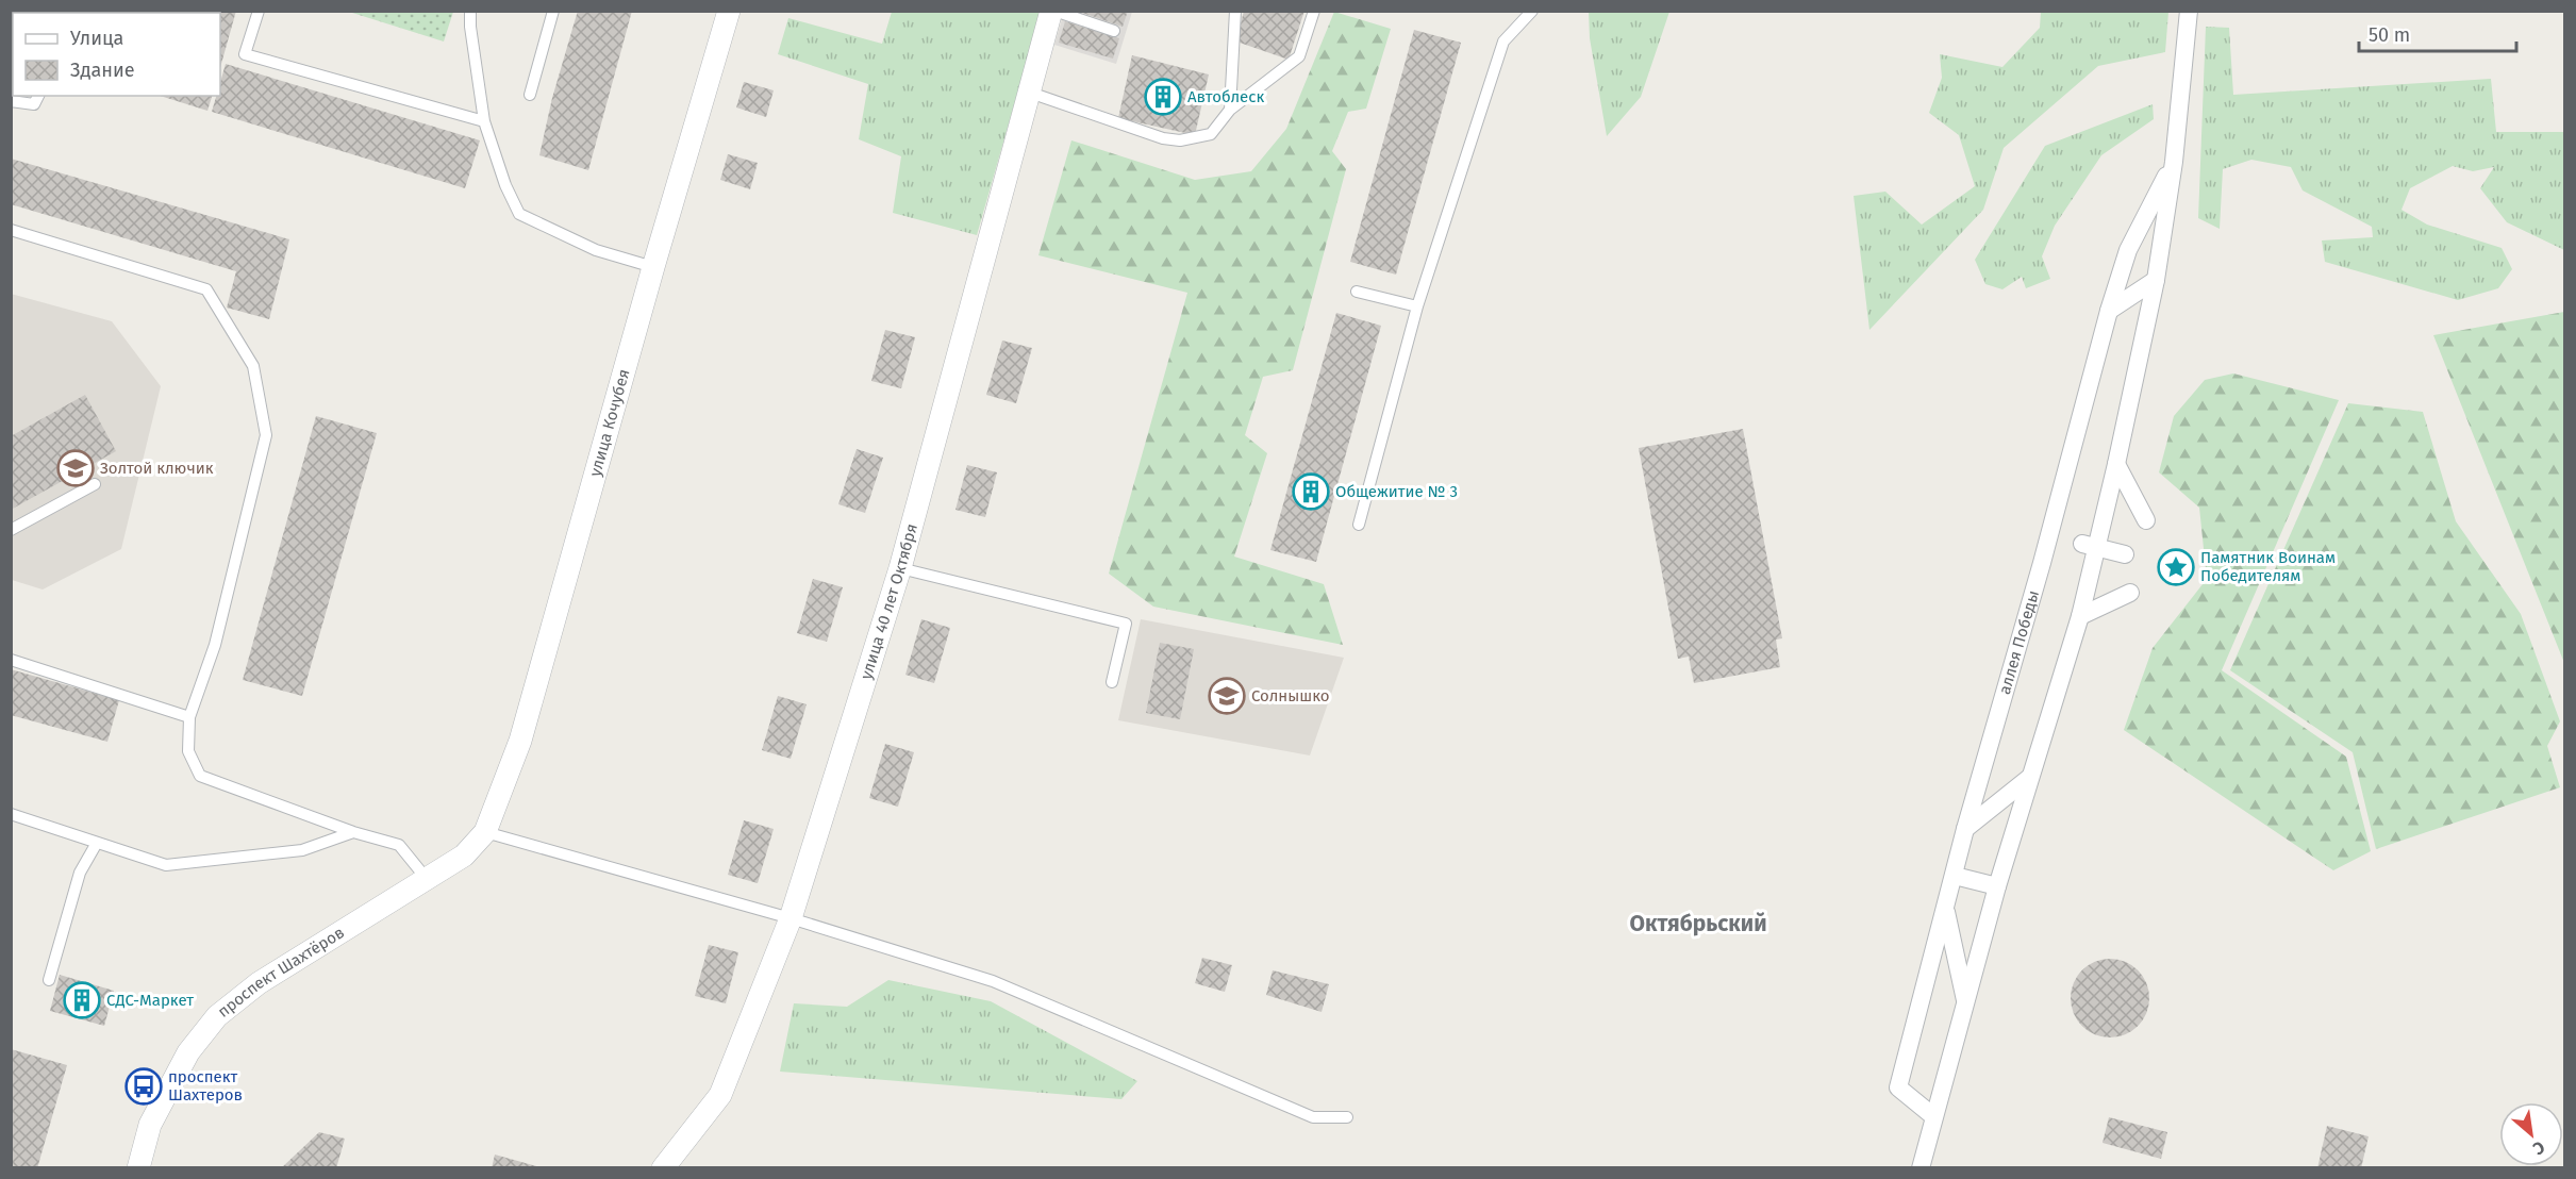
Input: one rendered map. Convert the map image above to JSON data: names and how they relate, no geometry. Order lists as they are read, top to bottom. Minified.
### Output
{"streets":{"street":["улица Кочубея","улица 40 лет Октября","аллея Победы","проспект Шахтёров"]},"crossings":[["улица Кочубея","проспект Шахтёров"]],"districts":["Октябрьский"],"places":{"building":["Автоблеск","Общежитие № 3","СДС-Маркет"],"school or university":["Золтой ключик","Солнышко"],"place":["Памятник Воинам Победителям"],"bus stop":["проспект Шахтеров"]},"legend":["Улица","Здание"],"scale_bar":"50 m","north":"bottom right"}
